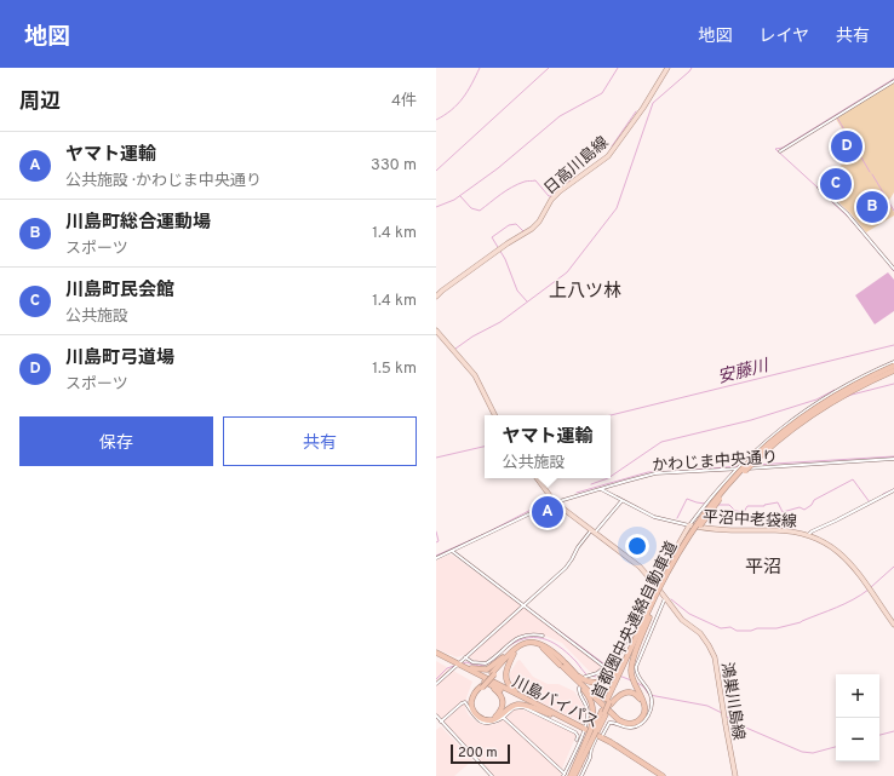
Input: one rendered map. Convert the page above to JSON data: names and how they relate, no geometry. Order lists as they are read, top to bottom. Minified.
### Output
{"streets":{"highway":["首都圏中央連絡自動車道","川島バイパス"],"main road":["日高川島線","平沼中老袋線","鴻巣川島線"],"street":["かわじま中央通り"]},"crossings":[["かわじま中央通り","鴻巣川島線"],["平沼中老袋線","鴻巣川島線"]],"districts":["上八ツ林","平沼"],"water":["安藤川"],"scale_bar":"200 m","page":{"header":"地図","nav":["地図","レイヤ","共有"],"heading":["周辺","4件"],"pins":["D","C","B","A"],"list":[{"mark":"A","name":"ヤマト運輸","note":"公共施設 · かわじま中央通り","value":"330 m"},{"mark":"B","name":"川島町総合運動場","note":"スポーツ","value":"1.4 km"},{"mark":"C","name":"川島町民会館","note":"公共施設","value":"1.4 km"},{"mark":"D","name":"川島町弓道場","note":"スポーツ","value":"1.5 km"}],"buttons":["保存","共有"],"popup":["ヤマト運輸","公共施設"],"map_buttons":["+","−"],"scale":"200 m"}}
